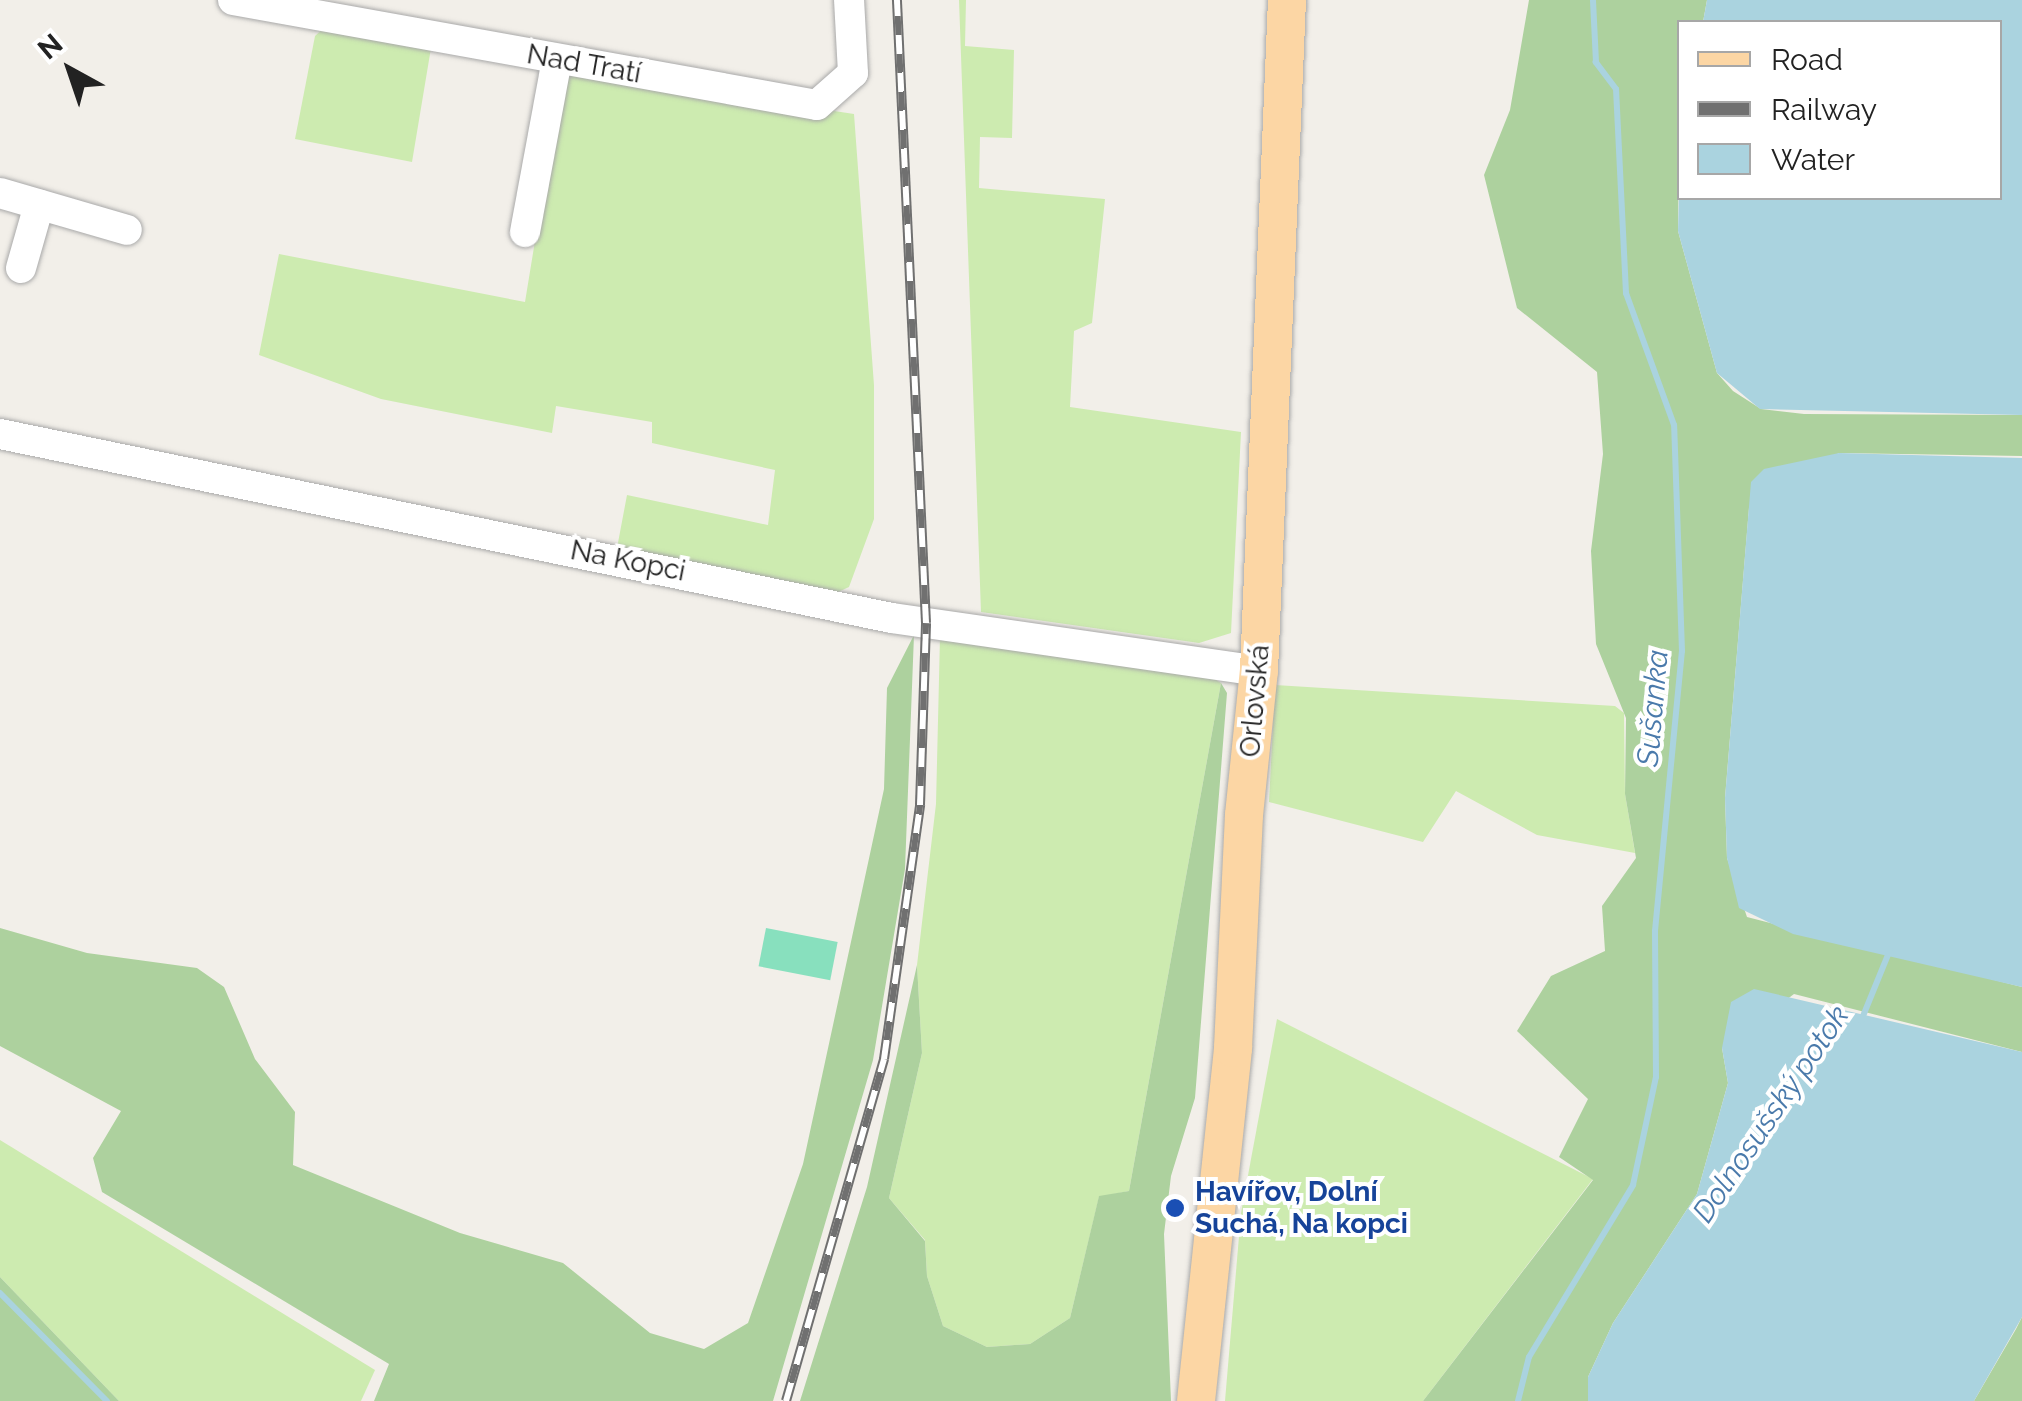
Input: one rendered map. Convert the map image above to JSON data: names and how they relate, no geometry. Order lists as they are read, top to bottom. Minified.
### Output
{"streets":{"main road":["Orlovská"],"street":["Nad Tratí","Na Kopci"]},"crossings":[["Na Kopci","Orlovská"]],"water":["Sušanka","Dolnosušský potok"],"places":["Havířov, Dolní Suchá, Na kopci"],"legend":["Road","Railway","Water"],"north":"top left"}
